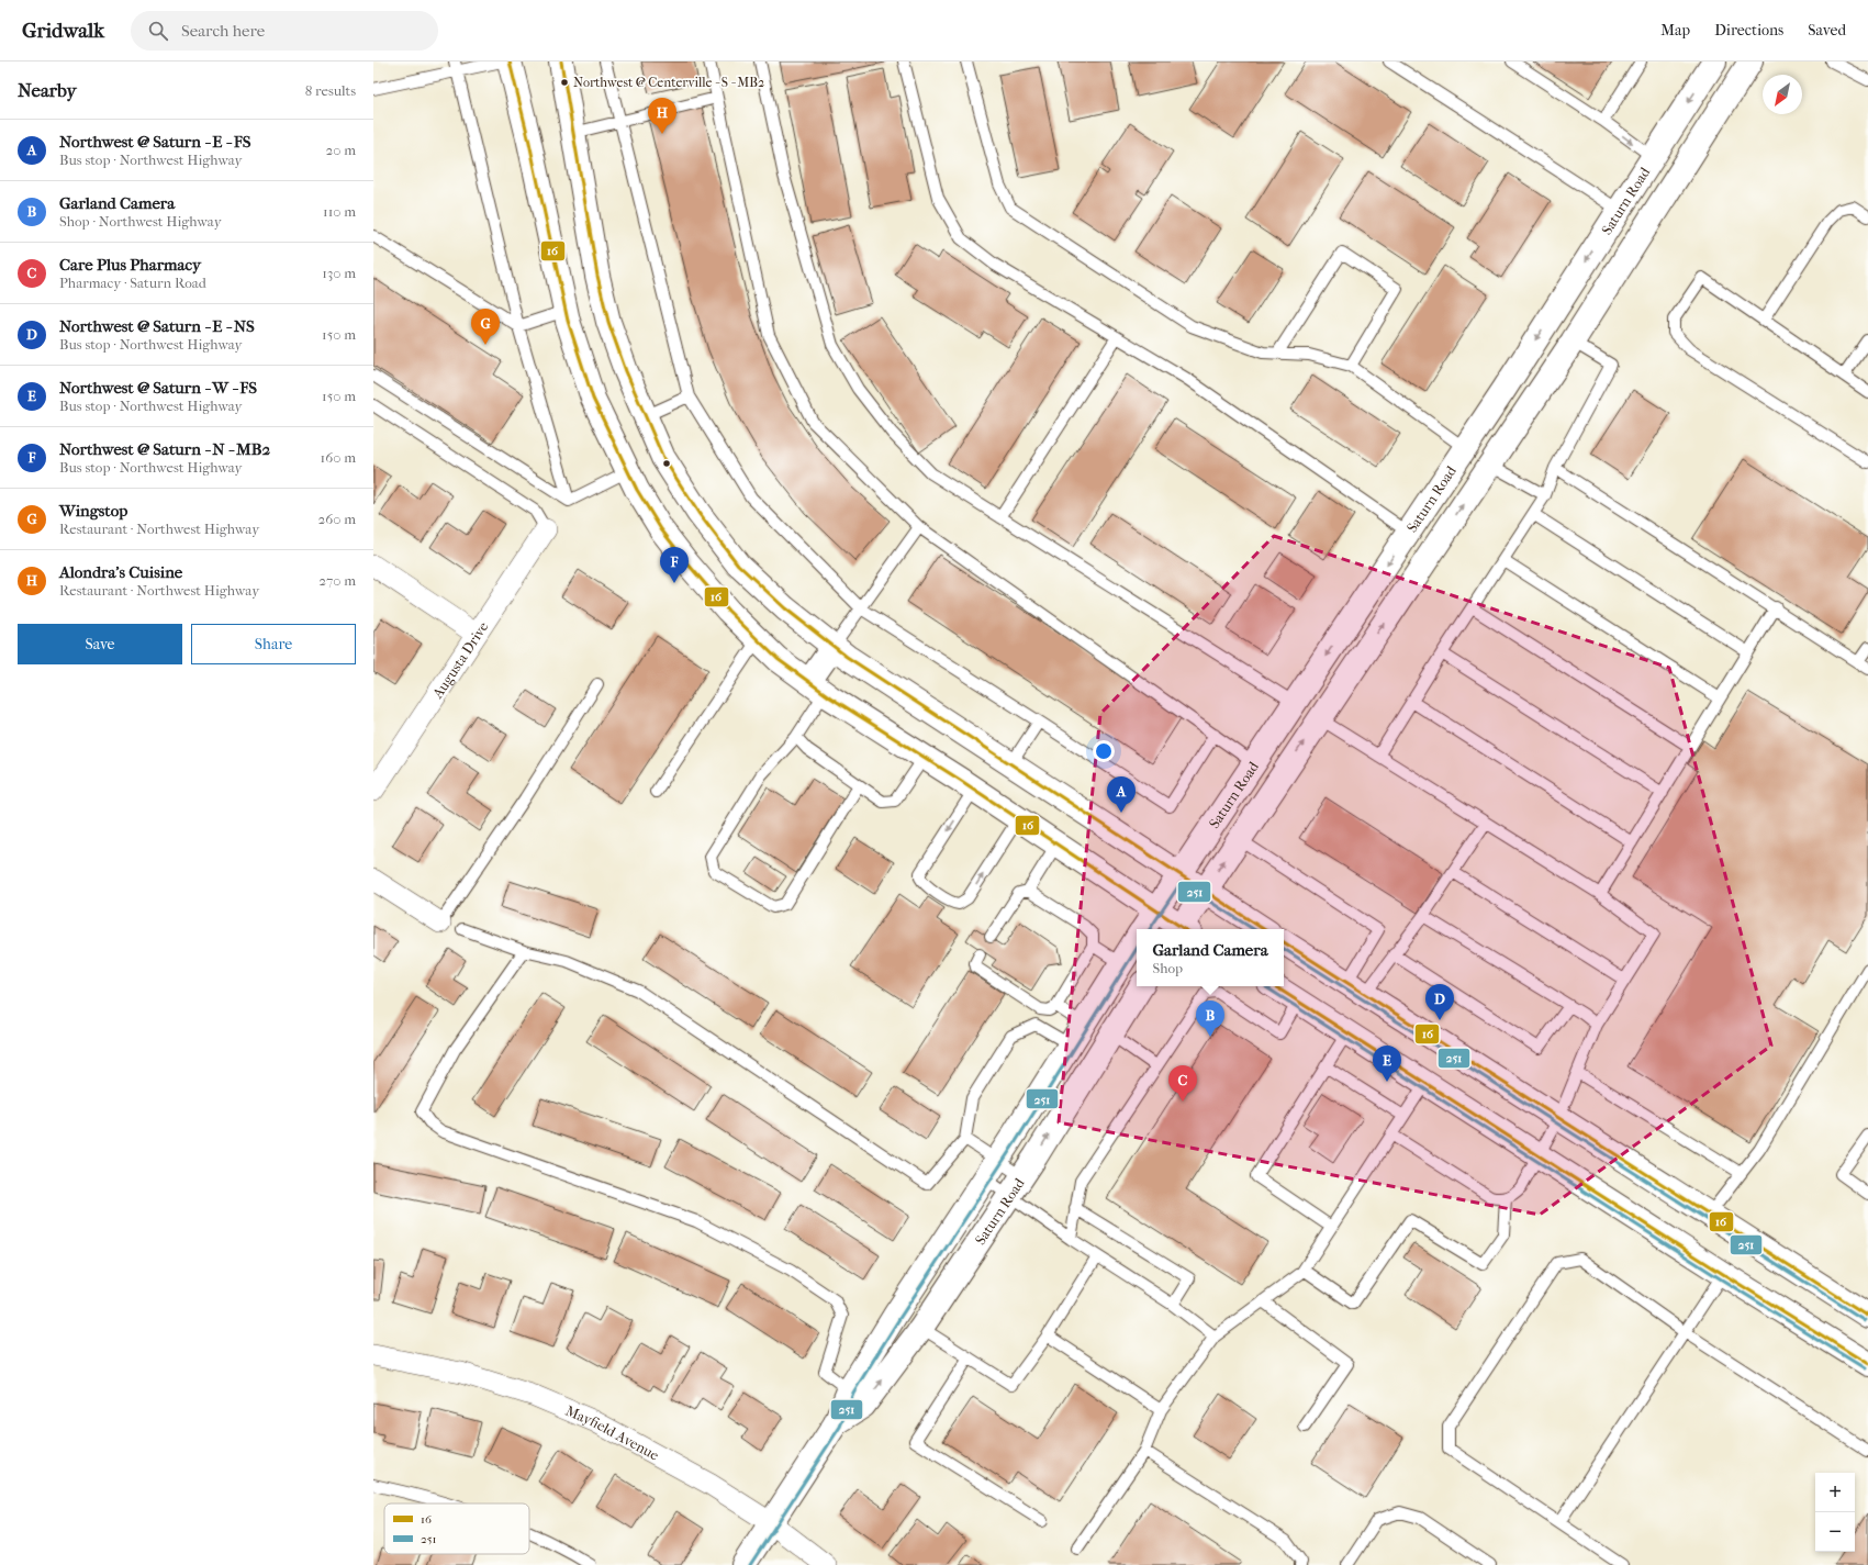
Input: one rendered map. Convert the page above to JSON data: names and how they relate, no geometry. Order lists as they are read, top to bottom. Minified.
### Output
{"streets":{"main road":["Saturn Road"],"street":["Augusta Drive","Mayfield Avenue"]},"crossings":[["Saturn Road","Mayfield Avenue"]],"places":["Northwest @ Centerville - S - MB2"],"lines":["transit line 16","transit line 251"],"legend":["16","251"],"north":"bottom left","page":{"header":"Gridwalk","search":"Search here","nav":["Map","Directions","Saved"],"heading":["Nearby","8 results"],"pins":["H","G","F","A","D","B","E","C"],"list":[{"mark":"A","name":"Northwest @ Saturn - E - FS","note":"Bus stop · Northwest Highway","value":"20 m"},{"mark":"B","name":"Garland Camera","note":"Shop · Northwest Highway","value":"110 m"},{"mark":"C","name":"Care Plus Pharmacy","note":"Pharmacy · Saturn Road","value":"130 m"},{"mark":"D","name":"Northwest @ Saturn - E - NS","note":"Bus stop · Northwest Highway","value":"150 m"},{"mark":"E","name":"Northwest @ Saturn - W - FS","note":"Bus stop · Northwest Highway","value":"150 m"},{"mark":"F","name":"Northwest @ Saturn - N - MB2","note":"Bus stop · Northwest Highway","value":"160 m"},{"mark":"G","name":"Wingstop","note":"Restaurant · Northwest Highway","value":"260 m"},{"mark":"H","name":"Alondra’s Cuisine","note":"Restaurant · Northwest Highway","value":"270 m"}],"buttons":["Save","Share"],"popup":["Garland Camera","Shop"],"map_buttons":["+","−"]}}
